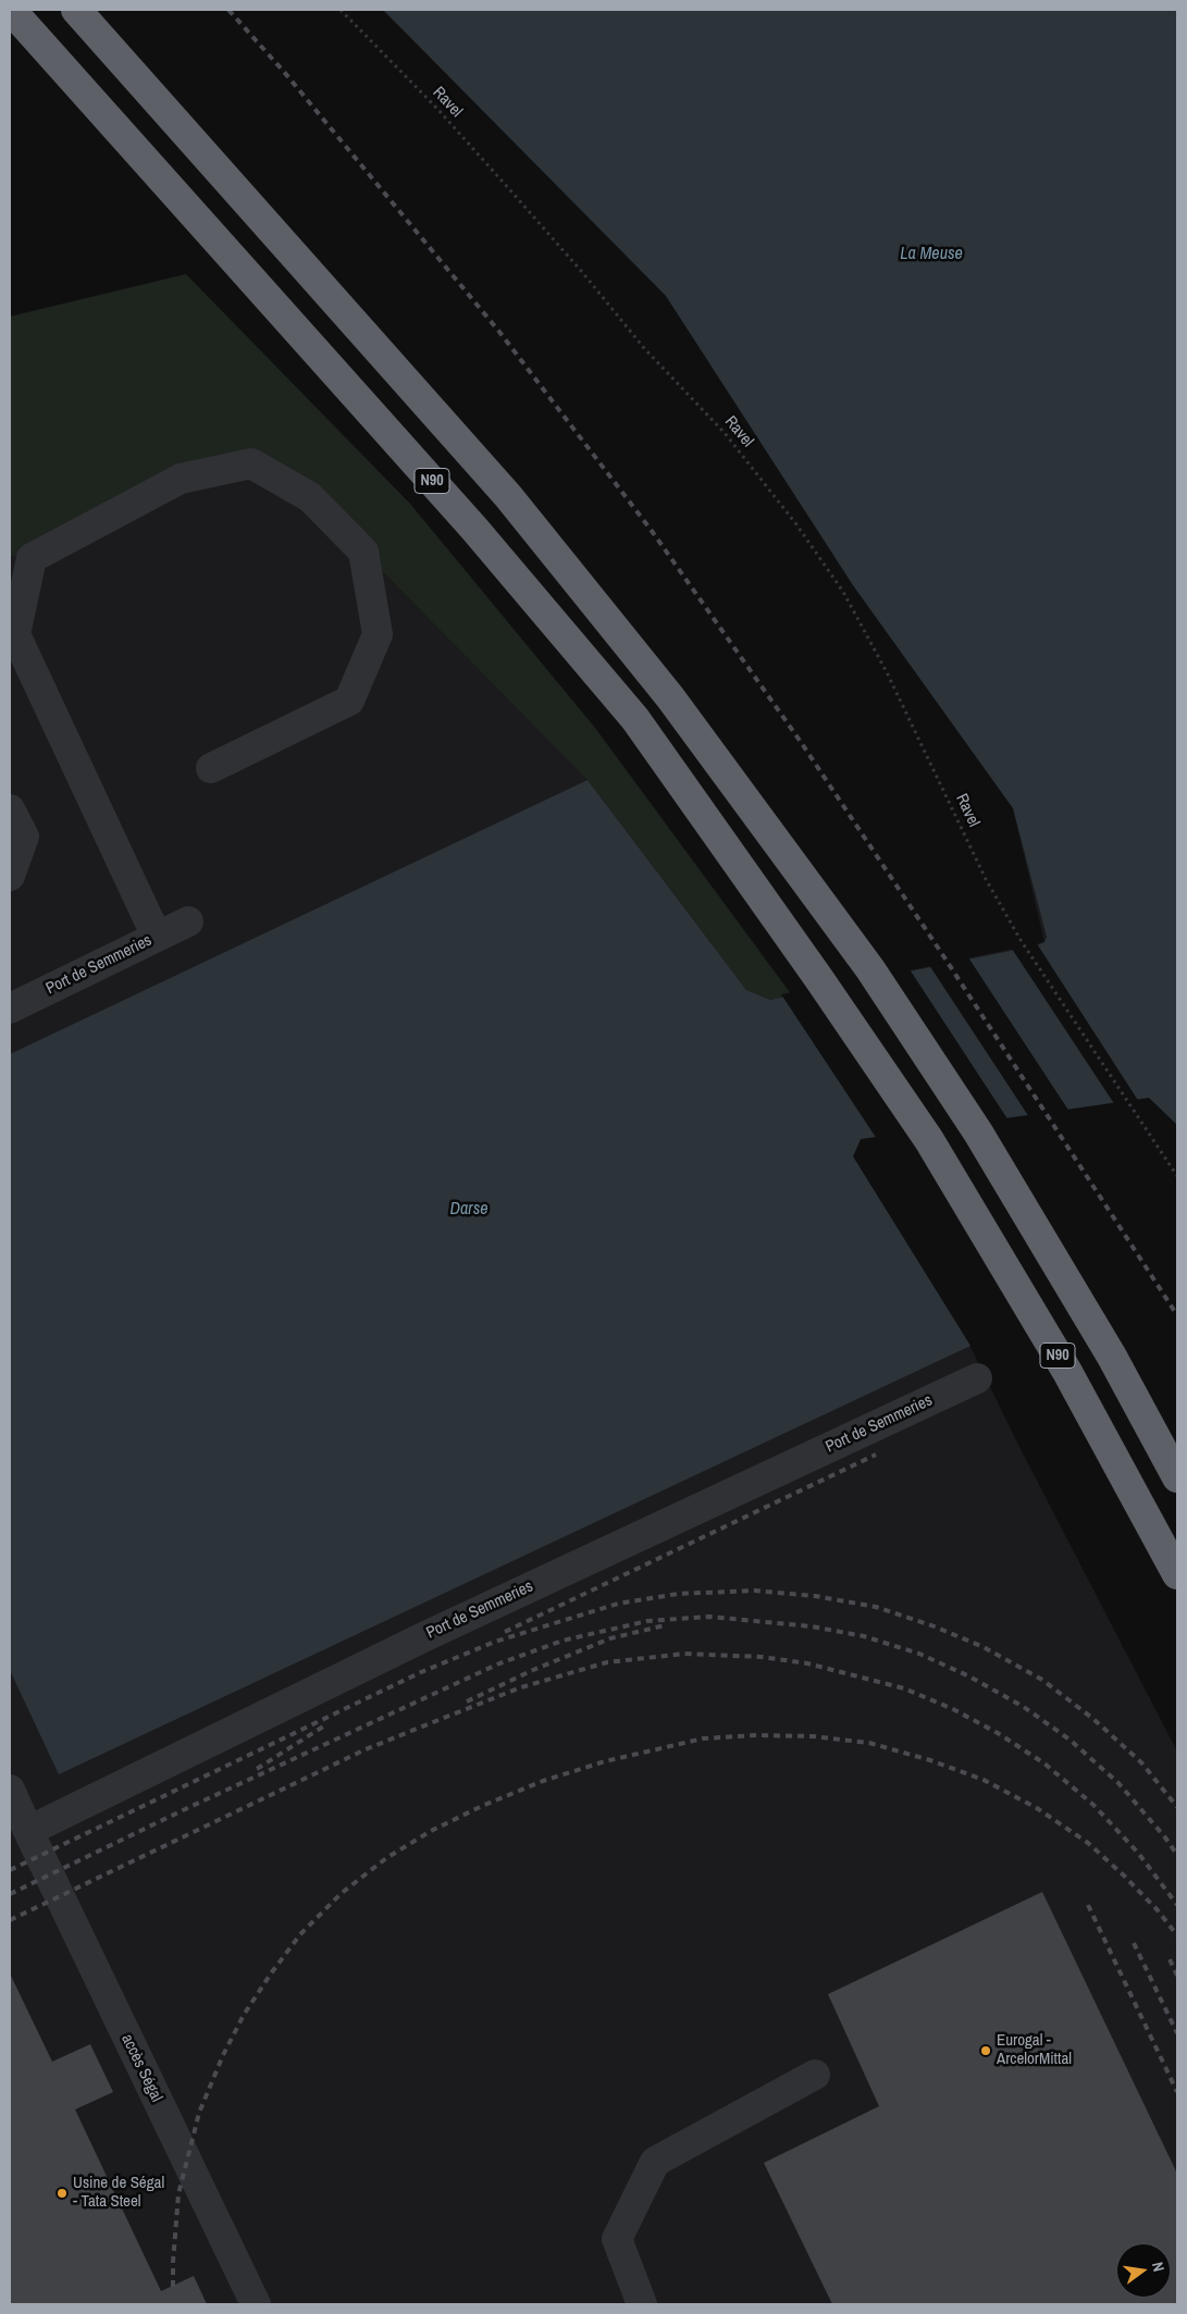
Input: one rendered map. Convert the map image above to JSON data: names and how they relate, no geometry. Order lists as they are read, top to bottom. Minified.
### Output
{"streets":{"highway":["N90"],"lane":["Port de Semmeries","accès Ségal"],"path":["Ravel"]},"crossings":[["Port de Semmeries","accès Ségal"]],"water":["La Meuse","Darse"],"places":["Eurogal - ArcelorMittal","Usine de Ségal - Tata Steel"],"north":"right"}
